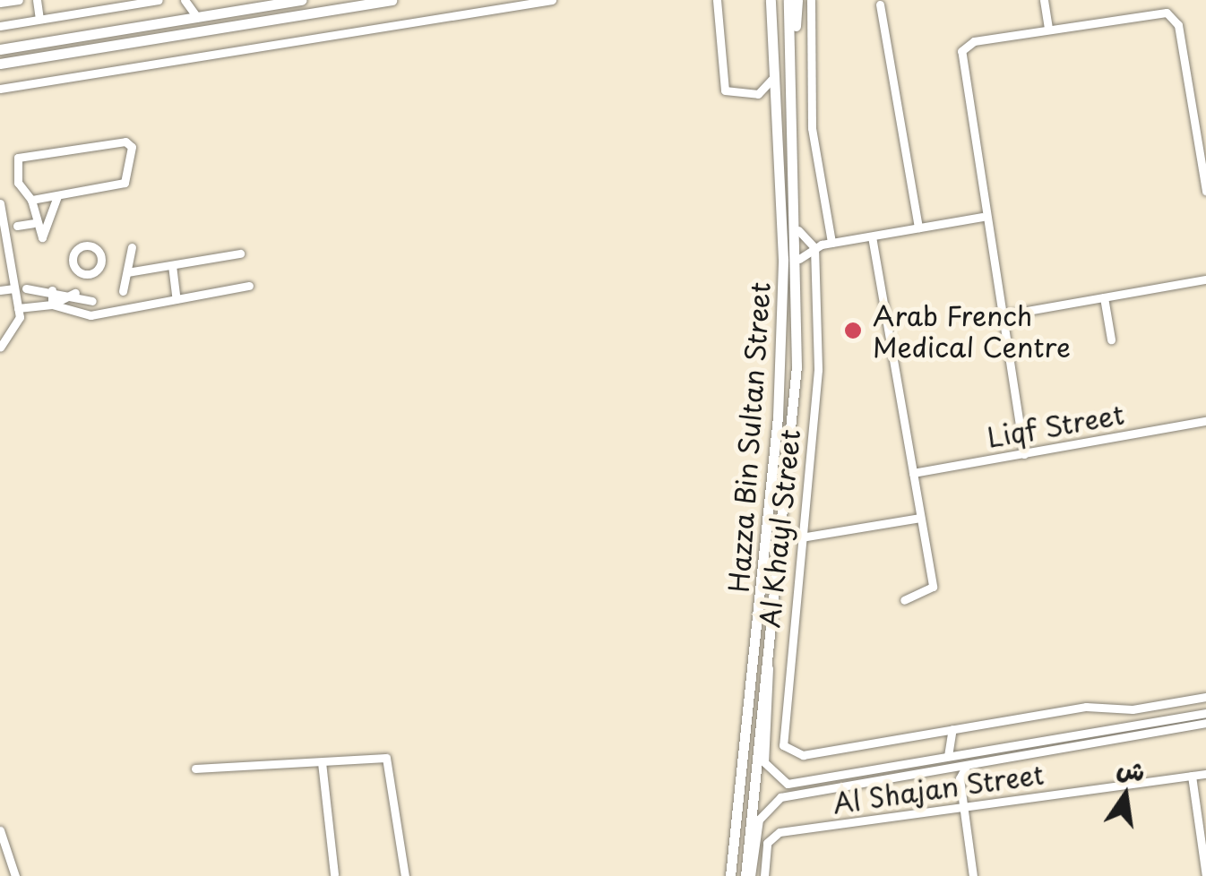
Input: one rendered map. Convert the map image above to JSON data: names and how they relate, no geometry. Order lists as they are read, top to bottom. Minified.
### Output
{"streets":{"main road":["Hazza Bin Sultan Street"],"street":["Liqf Street","Al Khayl Street","Al Shajan Street"]},"places":["Arab French Medical Centre"],"north":"top"}
